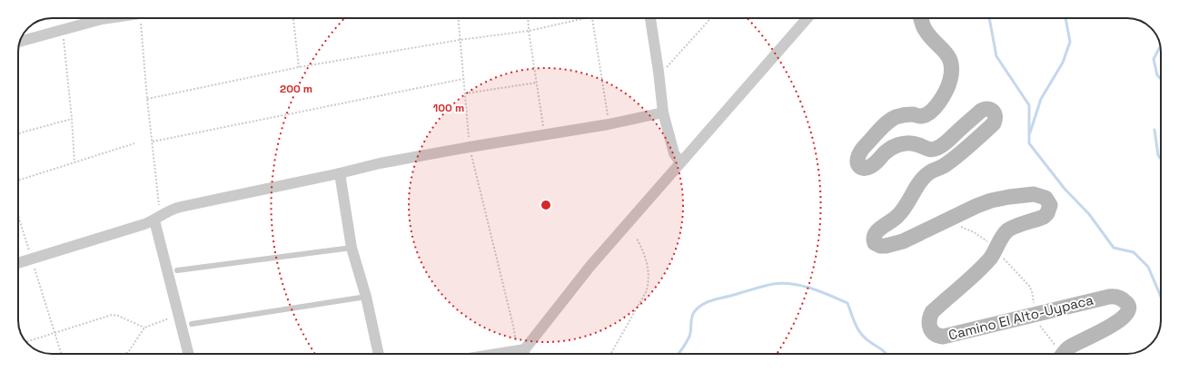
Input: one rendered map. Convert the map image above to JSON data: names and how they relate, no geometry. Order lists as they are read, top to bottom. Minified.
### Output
{"streets":{"street":["Camino El Alto-Uypaca"]},"rings":["200 m","100 m"]}
